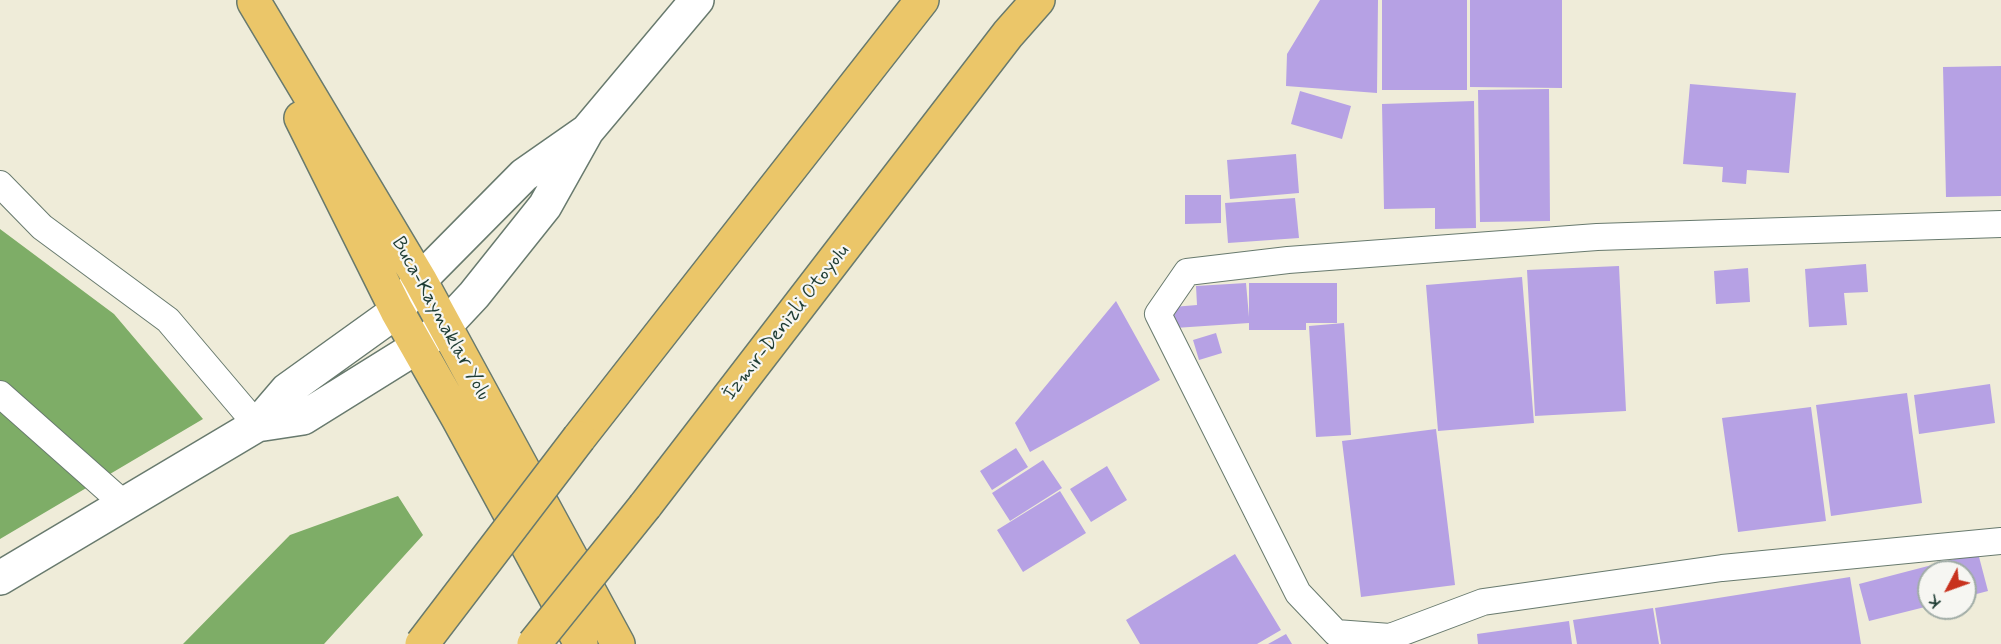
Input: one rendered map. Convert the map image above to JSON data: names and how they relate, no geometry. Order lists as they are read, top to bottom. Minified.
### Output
{"streets":{"main road":["Buca-Kaynaklar Yolu","İzmir-Denizli Otoyolu"]},"north":"bottom left"}
